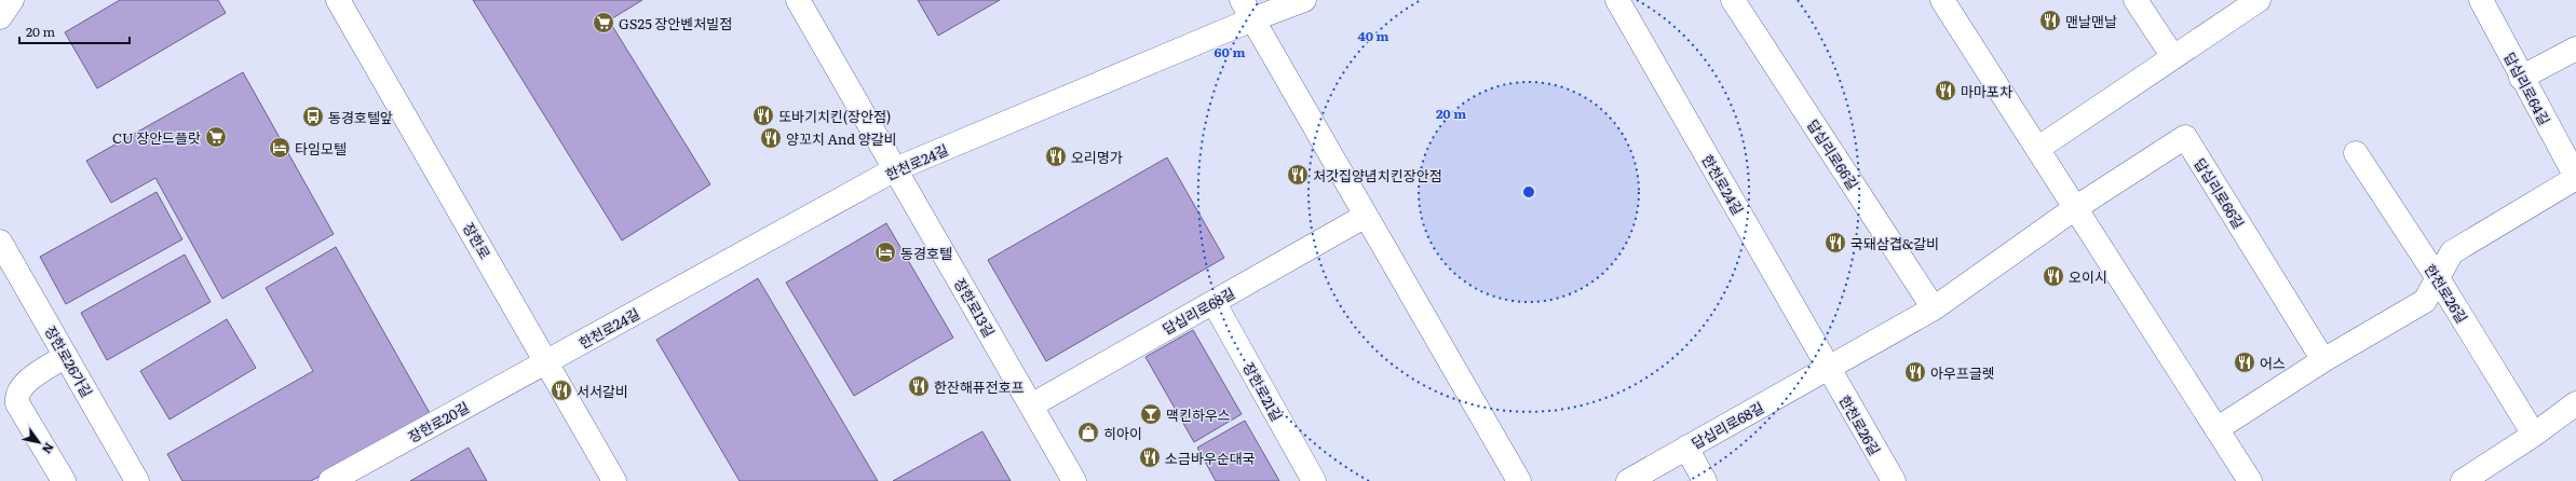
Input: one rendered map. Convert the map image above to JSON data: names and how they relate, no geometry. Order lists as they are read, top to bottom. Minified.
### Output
{"streets":{"street":["답십리로64길","답십리로66길","한천로24길","장한로","한천로26길","장한로13길","답십리로68길","장한로26가길","장한로21길","장한로20길"]},"crossings":[["답십리로64길","한천로26길"],["답십리로66길","한천로24길"],["답십리로66길","한천로26길"],["답십리로66길","답십리로68길"],["한천로24길","장한로"],["한천로24길","한천로26길"],["한천로24길","장한로13길"],["한천로24길","답십리로68길"],["한천로24길","장한로20길"],["장한로","장한로20길"],["한천로26길","답십리로68길"],["장한로13길","답십리로68길"],["답십리로68길","장한로21길"]],"places":{"restaurant":["맨날맨날","마마포차","또바기치킨(장안점)","양꼬치 And 양갈비","오리명가","처갓집양념치킨장안점","국돼삼겹&갈비","오이시","어스","아우프글렛","한잔해퓨전호프","서서갈비","소금바우순대국"],"supermarket":["GS25 장안벤처빌점","CU 장안드플랏"],"bus stop":["동경호텔앞"],"hotel":["타임모텔","동경호텔"],"bar":["맥킨하우스"],"shop":["히아이"]},"scale_bar":"20 m","north":"bottom right","rings":["40 m","60 m","20 m"]}
